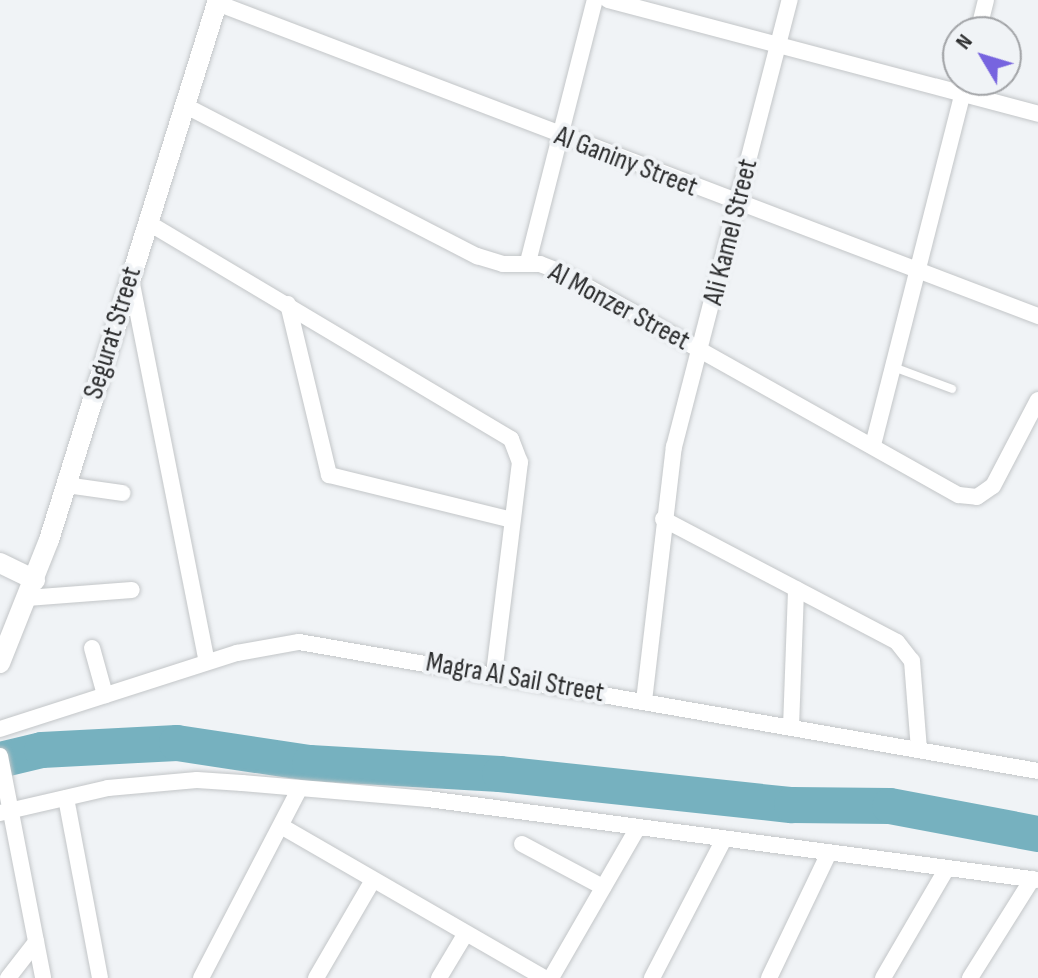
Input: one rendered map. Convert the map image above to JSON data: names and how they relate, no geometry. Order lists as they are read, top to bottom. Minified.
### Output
{"streets":{"street":["Al Ganiny Street","Ali Kamel Street","Al Monzer Street","Segurat Street","Magra Al Sail Street"]},"crossings":[["Al Ganiny Street","Ali Kamel Street"],["Al Ganiny Street","Segurat Street"],["Ali Kamel Street","Al Monzer Street"],["Ali Kamel Street","Magra Al Sail Street"],["Al Monzer Street","Segurat Street"]],"north":"top left"}
